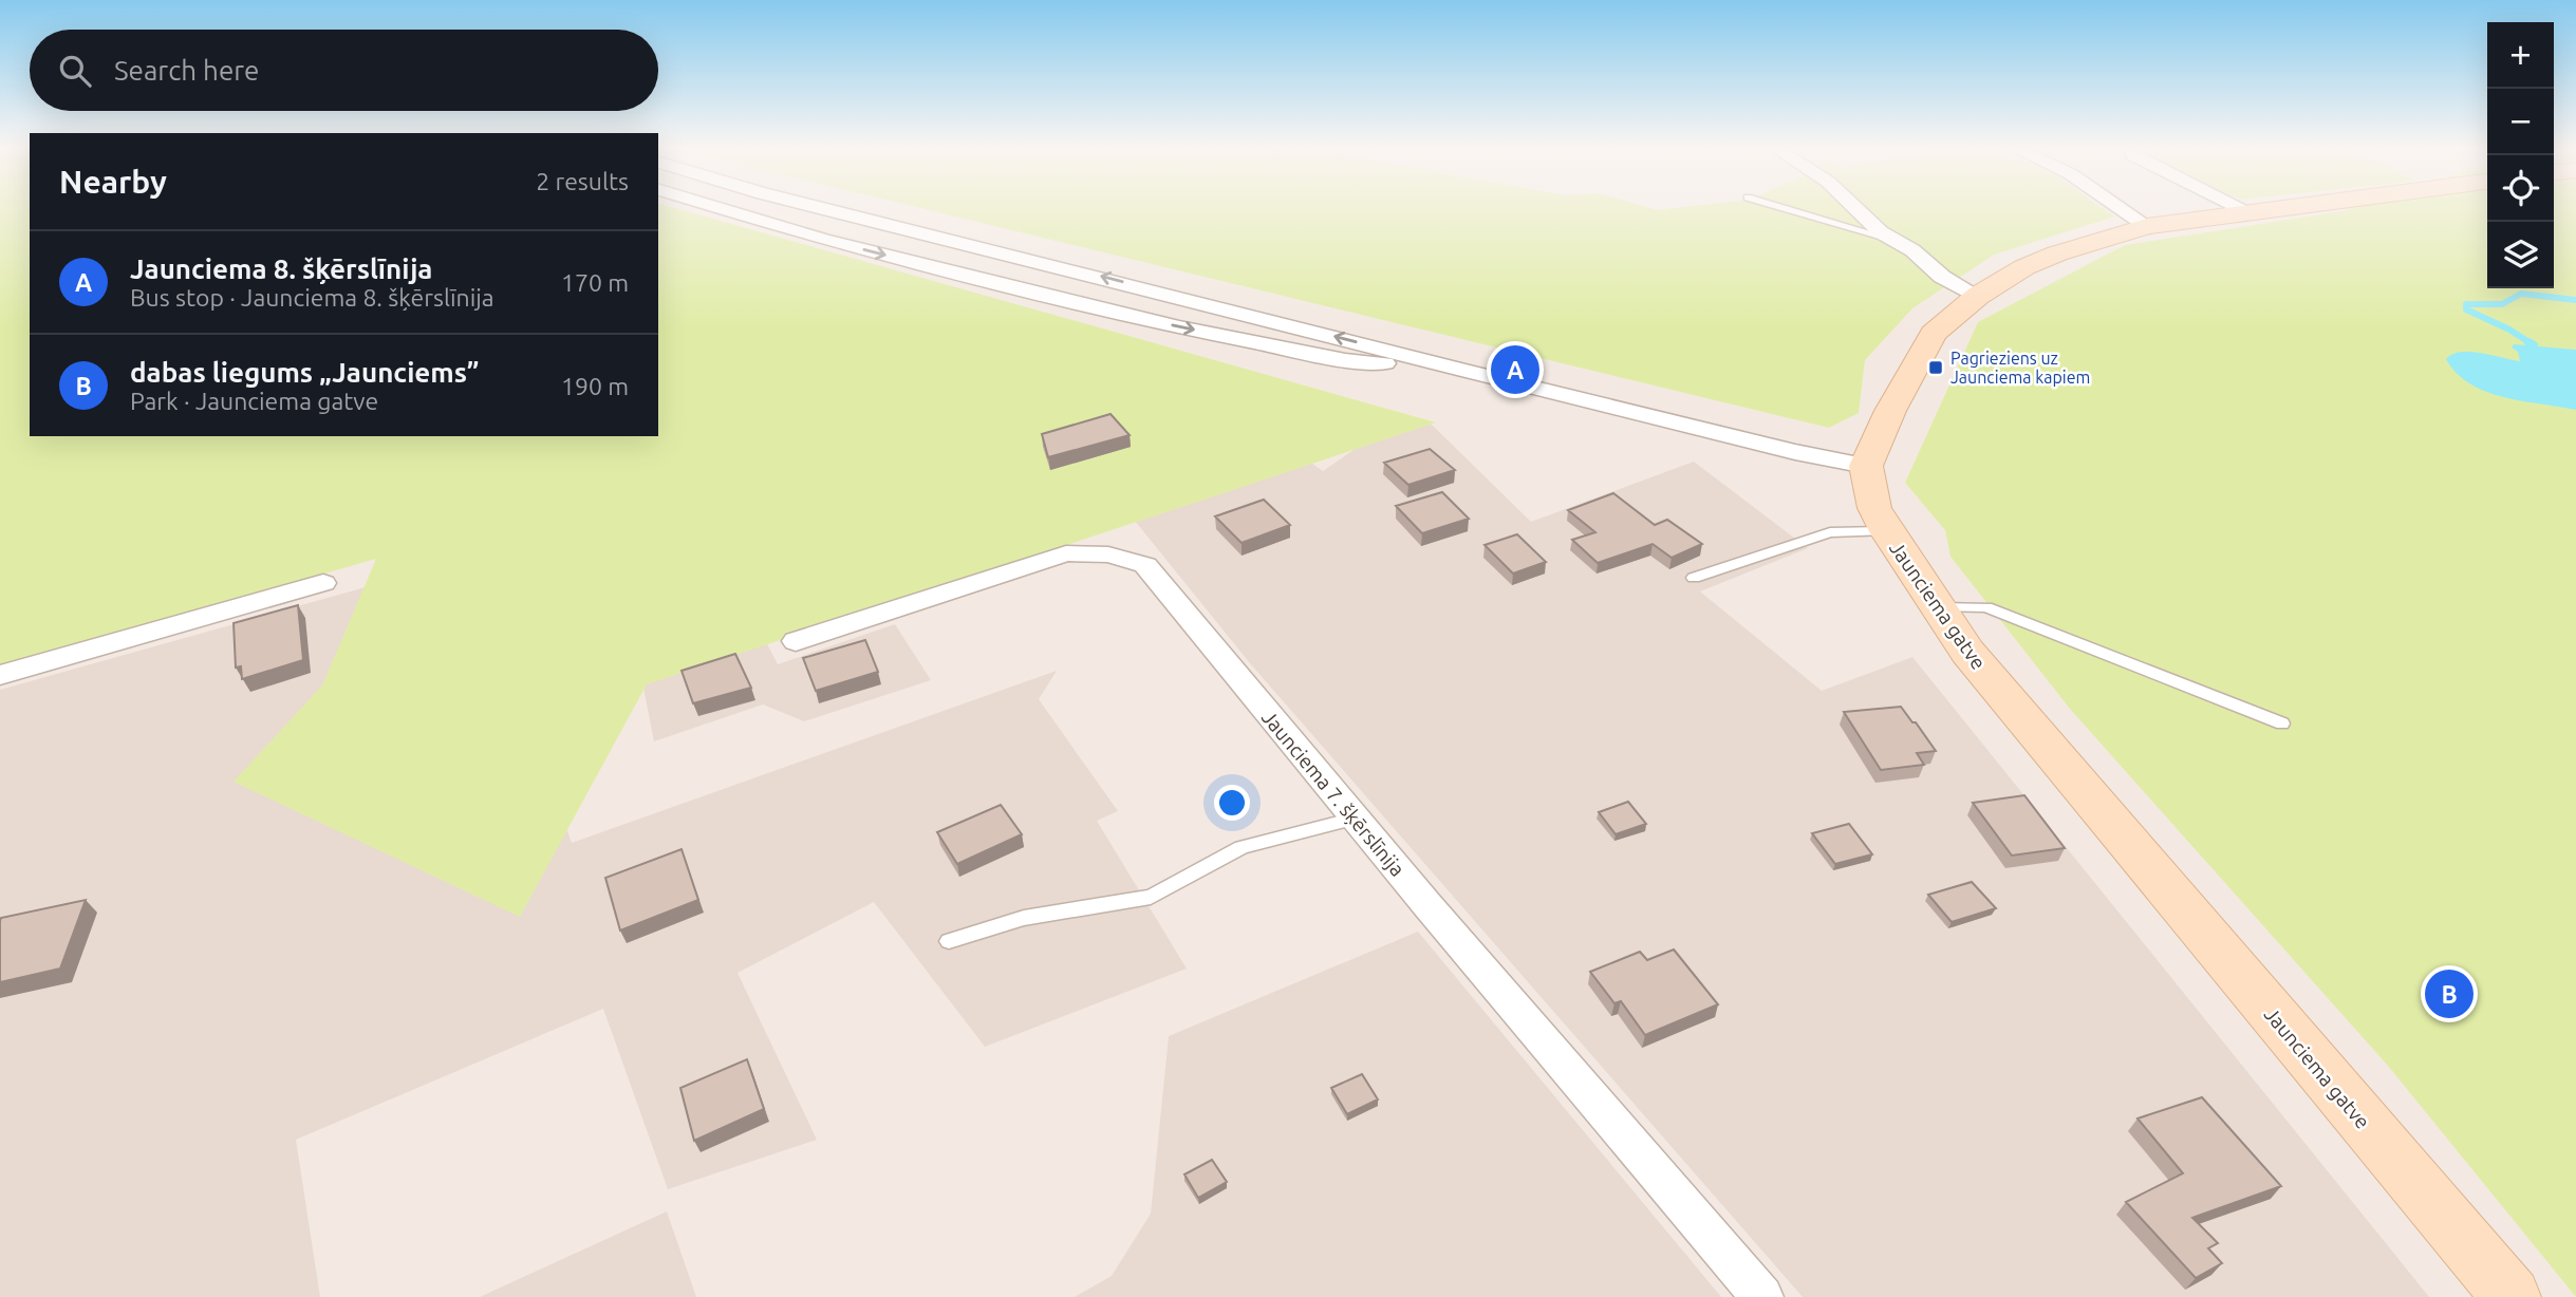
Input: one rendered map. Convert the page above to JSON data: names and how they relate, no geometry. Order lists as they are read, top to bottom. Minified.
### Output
{"streets":{"main road":["Jaunciema gatve"],"street":["Jaunciema 7. šķērslīnija"]},"places":{"transit":["Pagrieziens uz Jaunciema kapiem"]},"page":{"map_buttons":["+","−"],"search":"Search here","heading":["Nearby","2 results"],"list":[{"mark":"A","name":"Jaunciema 8. šķērslīnija","note":"Bus stop · Jaunciema 8. šķērslīnija","value":"170 m"},{"mark":"B","name":"dabas liegums „Jaunciems”","note":"Park · Jaunciema gatve","value":"190 m"}],"pins":["A","B"]}}
